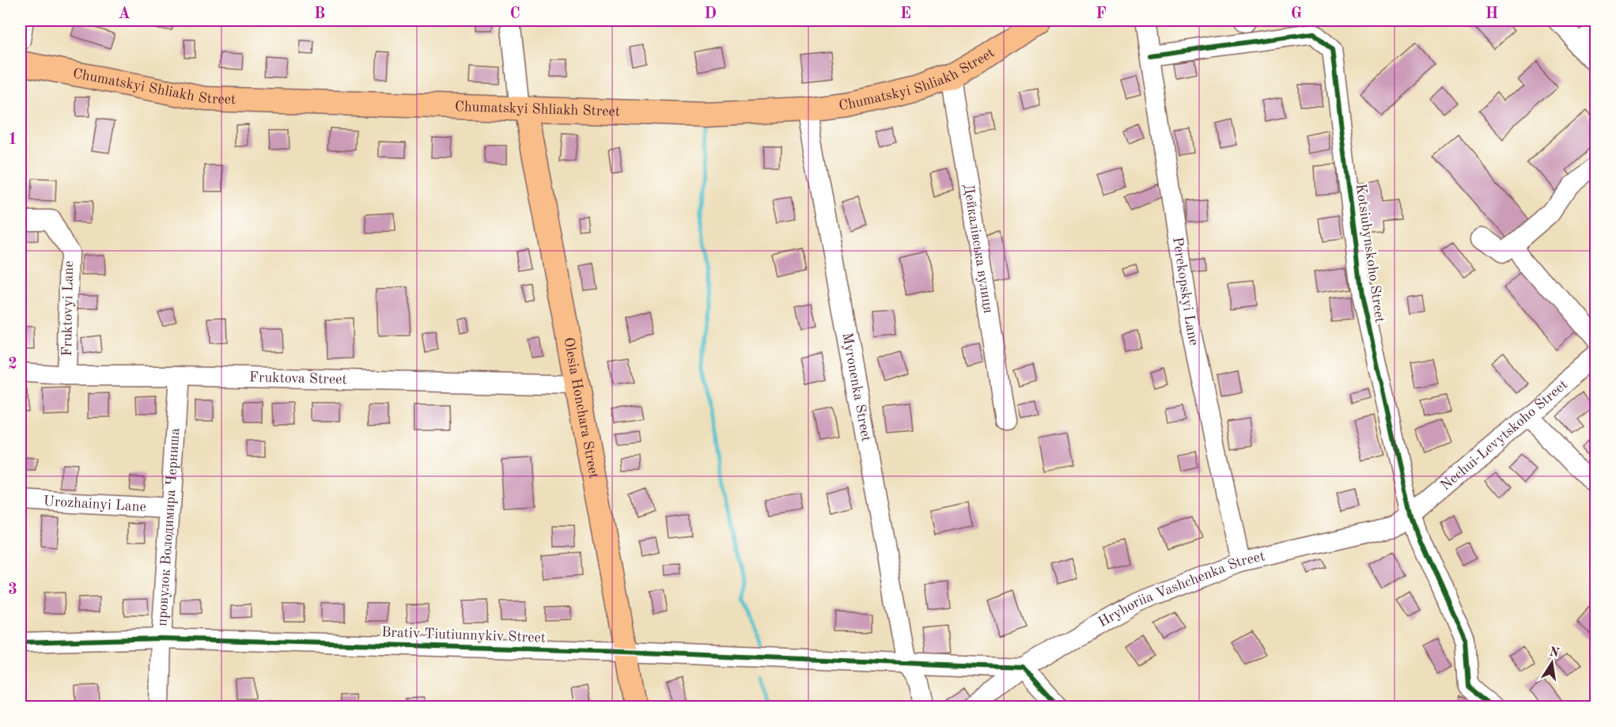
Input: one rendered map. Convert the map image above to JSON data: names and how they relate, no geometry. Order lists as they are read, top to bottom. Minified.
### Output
{"streets":{"main road":["Chumatskyi Shliakh Street","Olesia Honchara Street"],"street":["Дейкалівська вулиця","Kotsiubynskoho Street","Perekopskyi Lane","Fruktovyi Lane","Fruktova Street","Myronenka Street","Nechui-Levytskoho Street","Urozhainyi Lane","провулок Володимира Черниша","Hryhoriia Vashchenka Street","Brativ Tiutiunnykiv Street"]},"crossings":[["Chumatskyi Shliakh Street","Дейкалівська вулиця"],["Chumatskyi Shliakh Street","Myronenka Street"],["Chumatskyi Shliakh Street","Olesia Honchara Street"],["Kotsiubynskoho Street","Perekopskyi Lane"],["Kotsiubynskoho Street","Nechui-Levytskoho Street"],["Kotsiubynskoho Street","Hryhoriia Vashchenka Street"],["Perekopskyi Lane","Hryhoriia Vashchenka Street"],["Fruktovyi Lane","Fruktova Street"],["Fruktova Street","Olesia Honchara Street"],["Fruktova Street","провулок Володимира Черниша"],["Myronenka Street","Brativ Tiutiunnykiv Street"],["Olesia Honchara Street","Brativ Tiutiunnykiv Street"],["Nechui-Levytskoho Street","Hryhoriia Vashchenka Street"],["Urozhainyi Lane","провулок Володимира Черниша"],["провулок Володимира Черниша","Brativ Tiutiunnykiv Street"],["Hryhoriia Vashchenka Street","Brativ Tiutiunnykiv Street"]],"north":"top","grid":{"columns":["A","B","C","D","E","F","G","H"],"rows":["1","2","3"]}}
